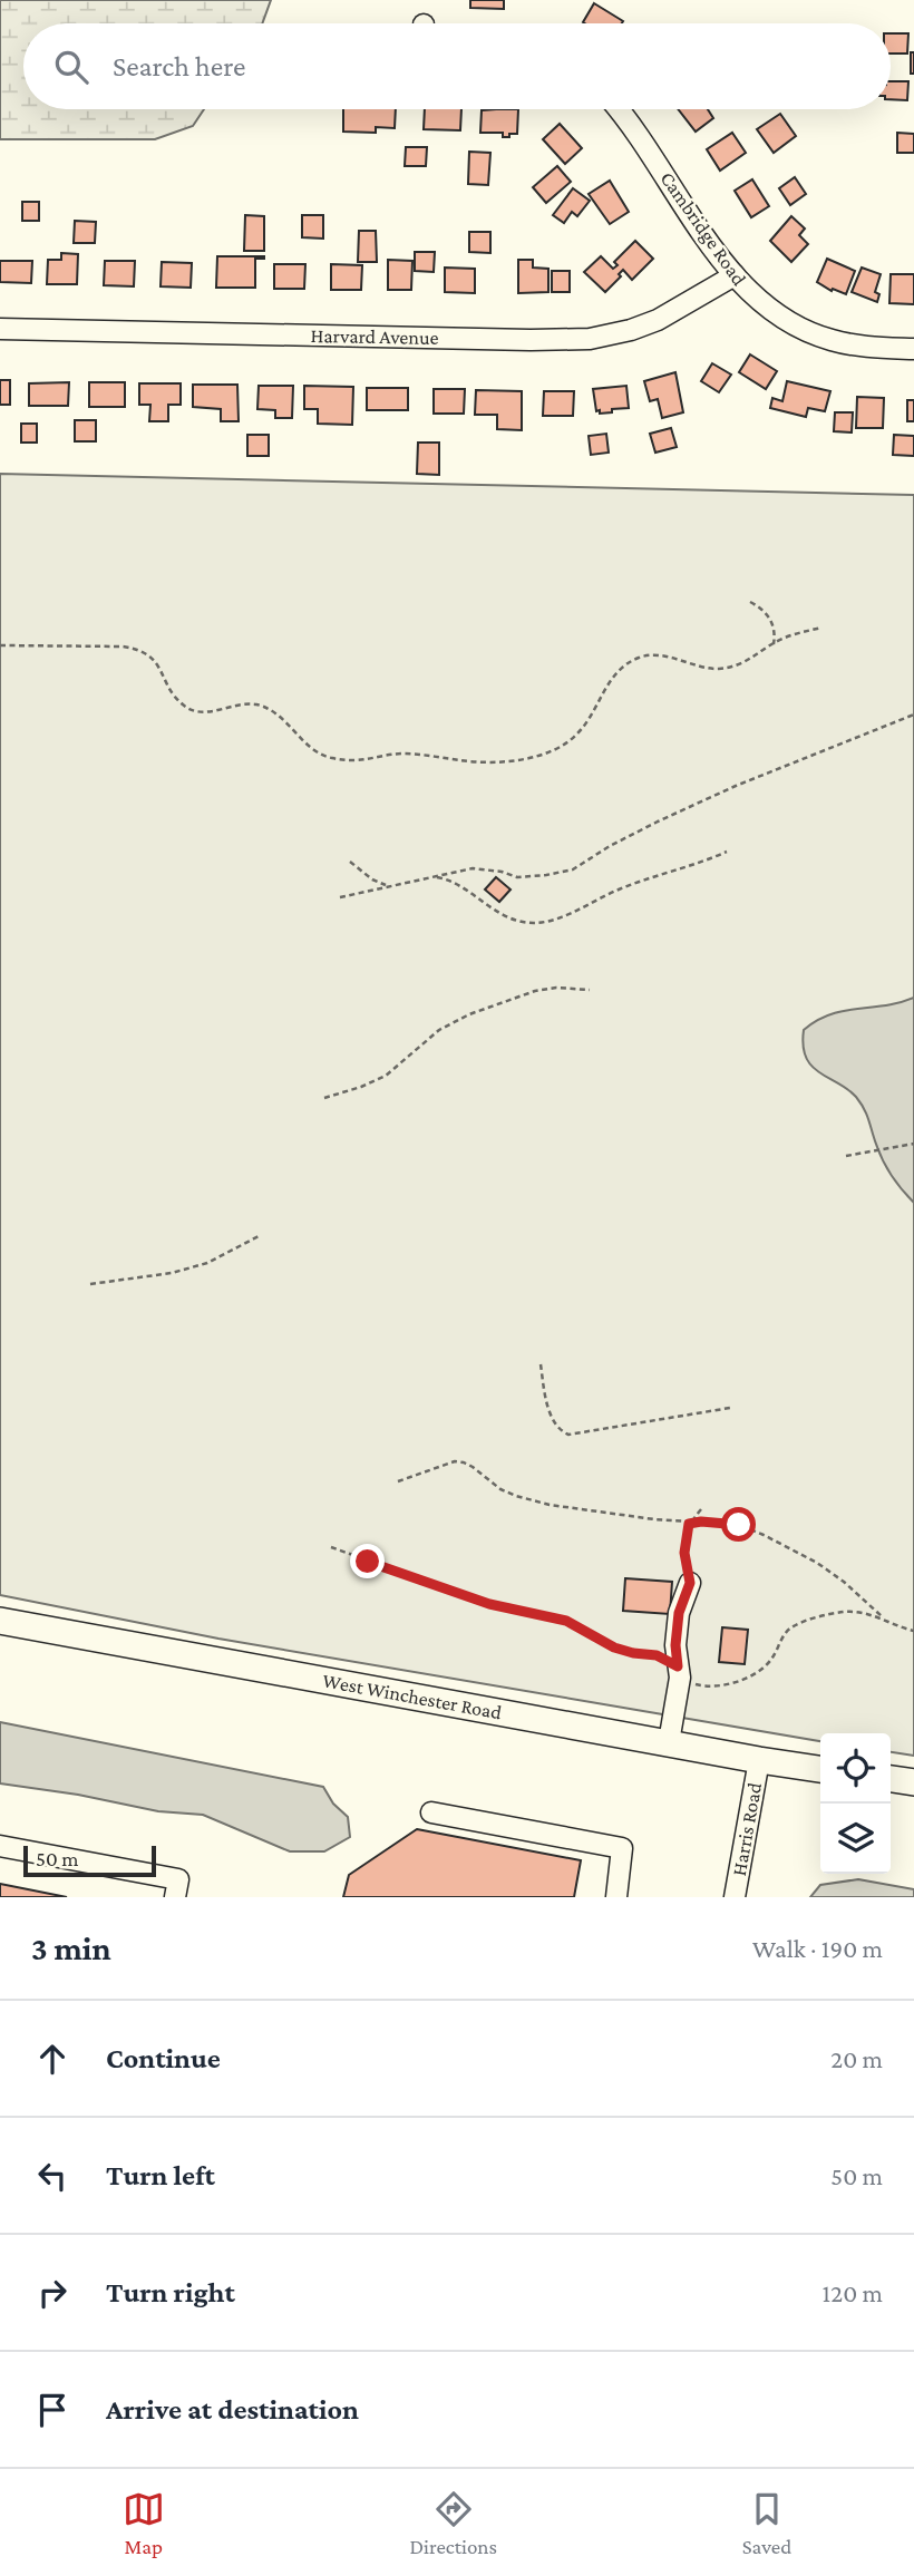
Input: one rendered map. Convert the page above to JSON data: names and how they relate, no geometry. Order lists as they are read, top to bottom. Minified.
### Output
{"streets":{"main road":["West Winchester Road"],"street":["Cambridge Road","Harvard Avenue","Harris Road"]},"crossings":[["Cambridge Road","Harvard Avenue"],["West Winchester Road","Harris Road"]],"scale_bar":"50 m","page":{"search":"Search here","scale":"50 m","heading":["3 min","Walk · 190 m"],"list":[["Continue","20 m"],["Turn left","50 m"],["Turn right","120 m"],"Arrive at destination"],"nav":["Map","Directions","Saved"]}}
